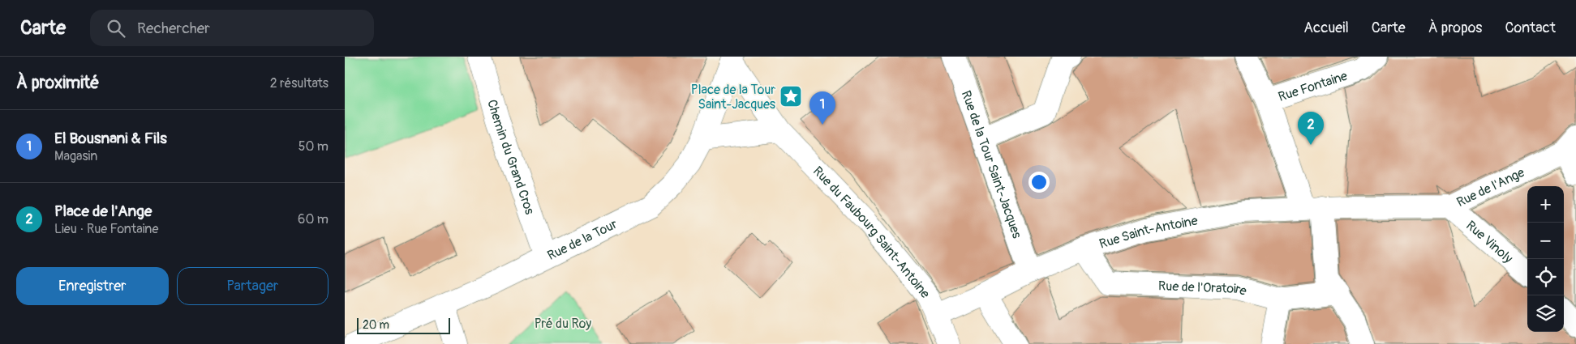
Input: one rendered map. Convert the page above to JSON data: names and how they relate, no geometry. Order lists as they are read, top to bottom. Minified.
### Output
{"streets":{"street":["Rue Fontaine","Chemin du Grand Cros","Rue de la Tour Saint-Jacques","Rue de l'Ange","Rue du Faubourg Saint-Antoine","Rue Saint-Antoine","Rue de la Tour","Rue Vinoly","Rue de l'Oratoire"]},"crossings":[["Chemin du Grand Cros","Rue de la Tour"],["Rue de la Tour Saint-Jacques","Rue Saint-Antoine"],["Rue de l'Ange","Rue Saint-Antoine"],["Rue de l'Ange","Rue Vinoly"],["Rue du Faubourg Saint-Antoine","Rue Saint-Antoine"],["Rue du Faubourg Saint-Antoine","Rue de la Tour"],["Rue Saint-Antoine","Rue de l'Oratoire"]],"parks":["Pré du Roy"],"places":{"place":["Place de la Tour Saint-Jacques"]},"scale_bar":"20 m","page":{"header":"Carte","search":"Rechercher","nav":["Accueil","Carte","À propos","Contact"],"heading":["À proximité","2 résultats"],"pins":["1","2"],"list":[{"mark":"1","name":"El Bousnani & Fils","note":"Magasin","value":"50 m"},{"mark":"2","name":"Place de l'Ange","note":"Lieu · Rue Fontaine","value":"60 m"}],"map_buttons":["+","−"],"buttons":["Enregistrer","Partager"],"scale":"20 m"}}
